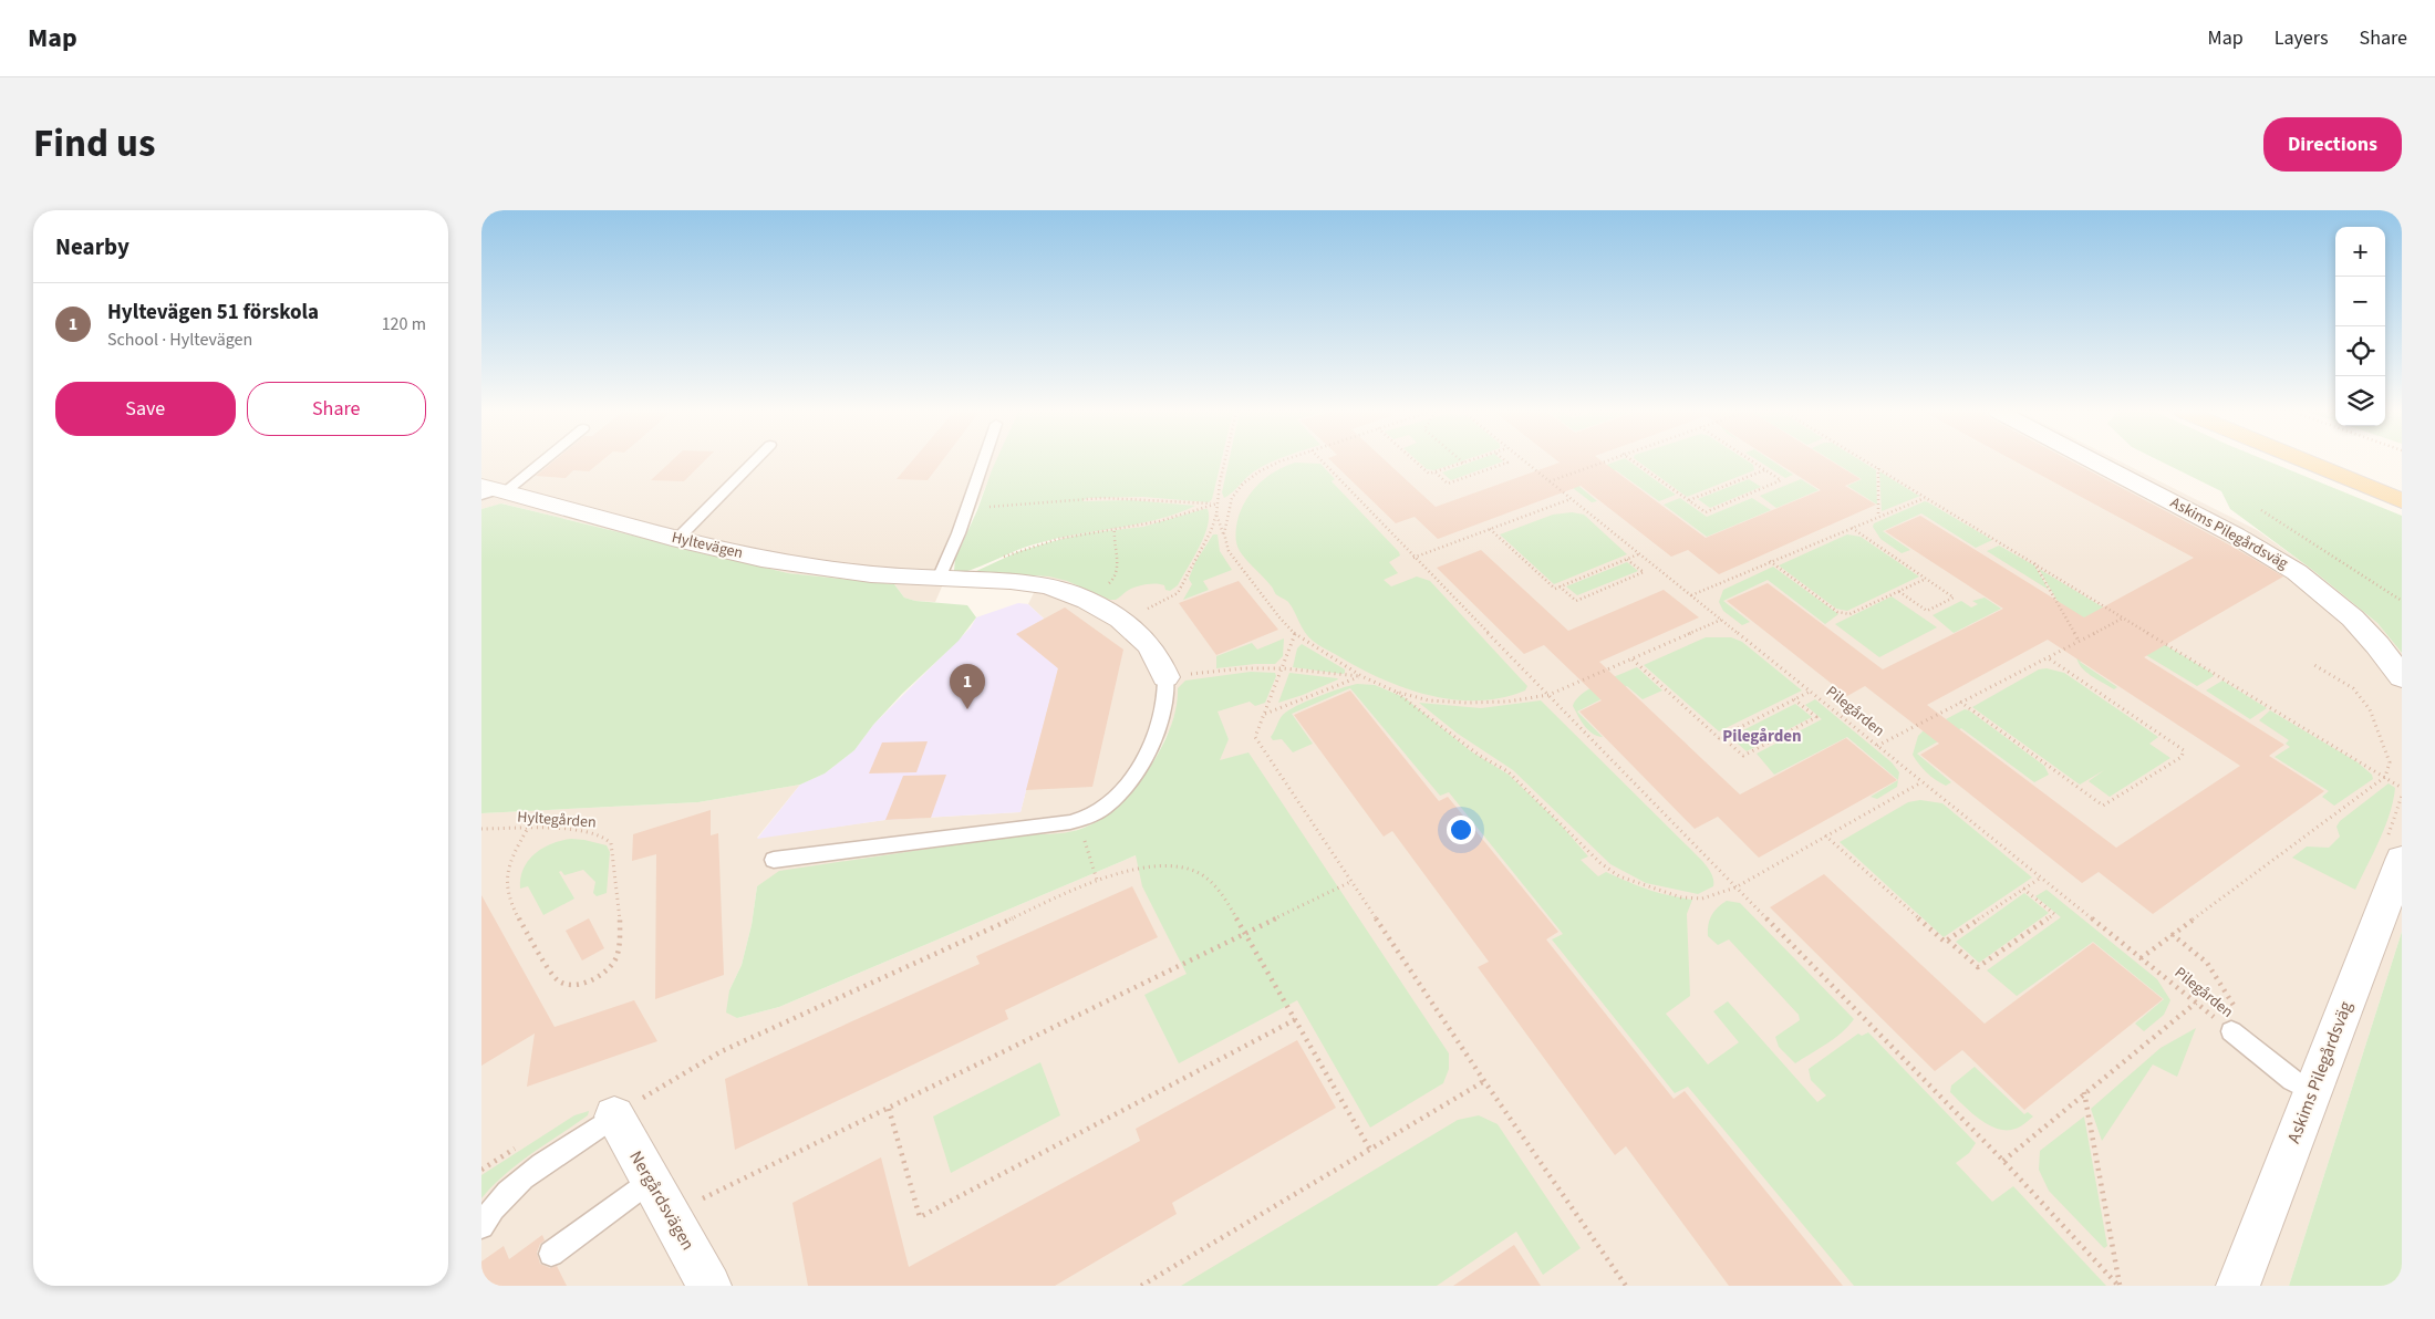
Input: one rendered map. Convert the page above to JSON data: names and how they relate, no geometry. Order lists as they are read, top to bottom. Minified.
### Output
{"streets":{"street":["Askims Pilegårdsväg","Hyltevägen","Nergårdsvägen"],"path":["Pilegården","Hyltegården"]},"districts":["Pilegården"],"page":{"header":"Map","nav":["Map","Layers","Share"],"title":"Find us","buttons":["Directions",["Save","Share"]],"heading":"Nearby","map_buttons":["+","−"],"list":[{"mark":"1","name":"Hyltevägen 51 förskola","note":"School · Hyltevägen","value":"120 m"}],"pins":"1"}}
